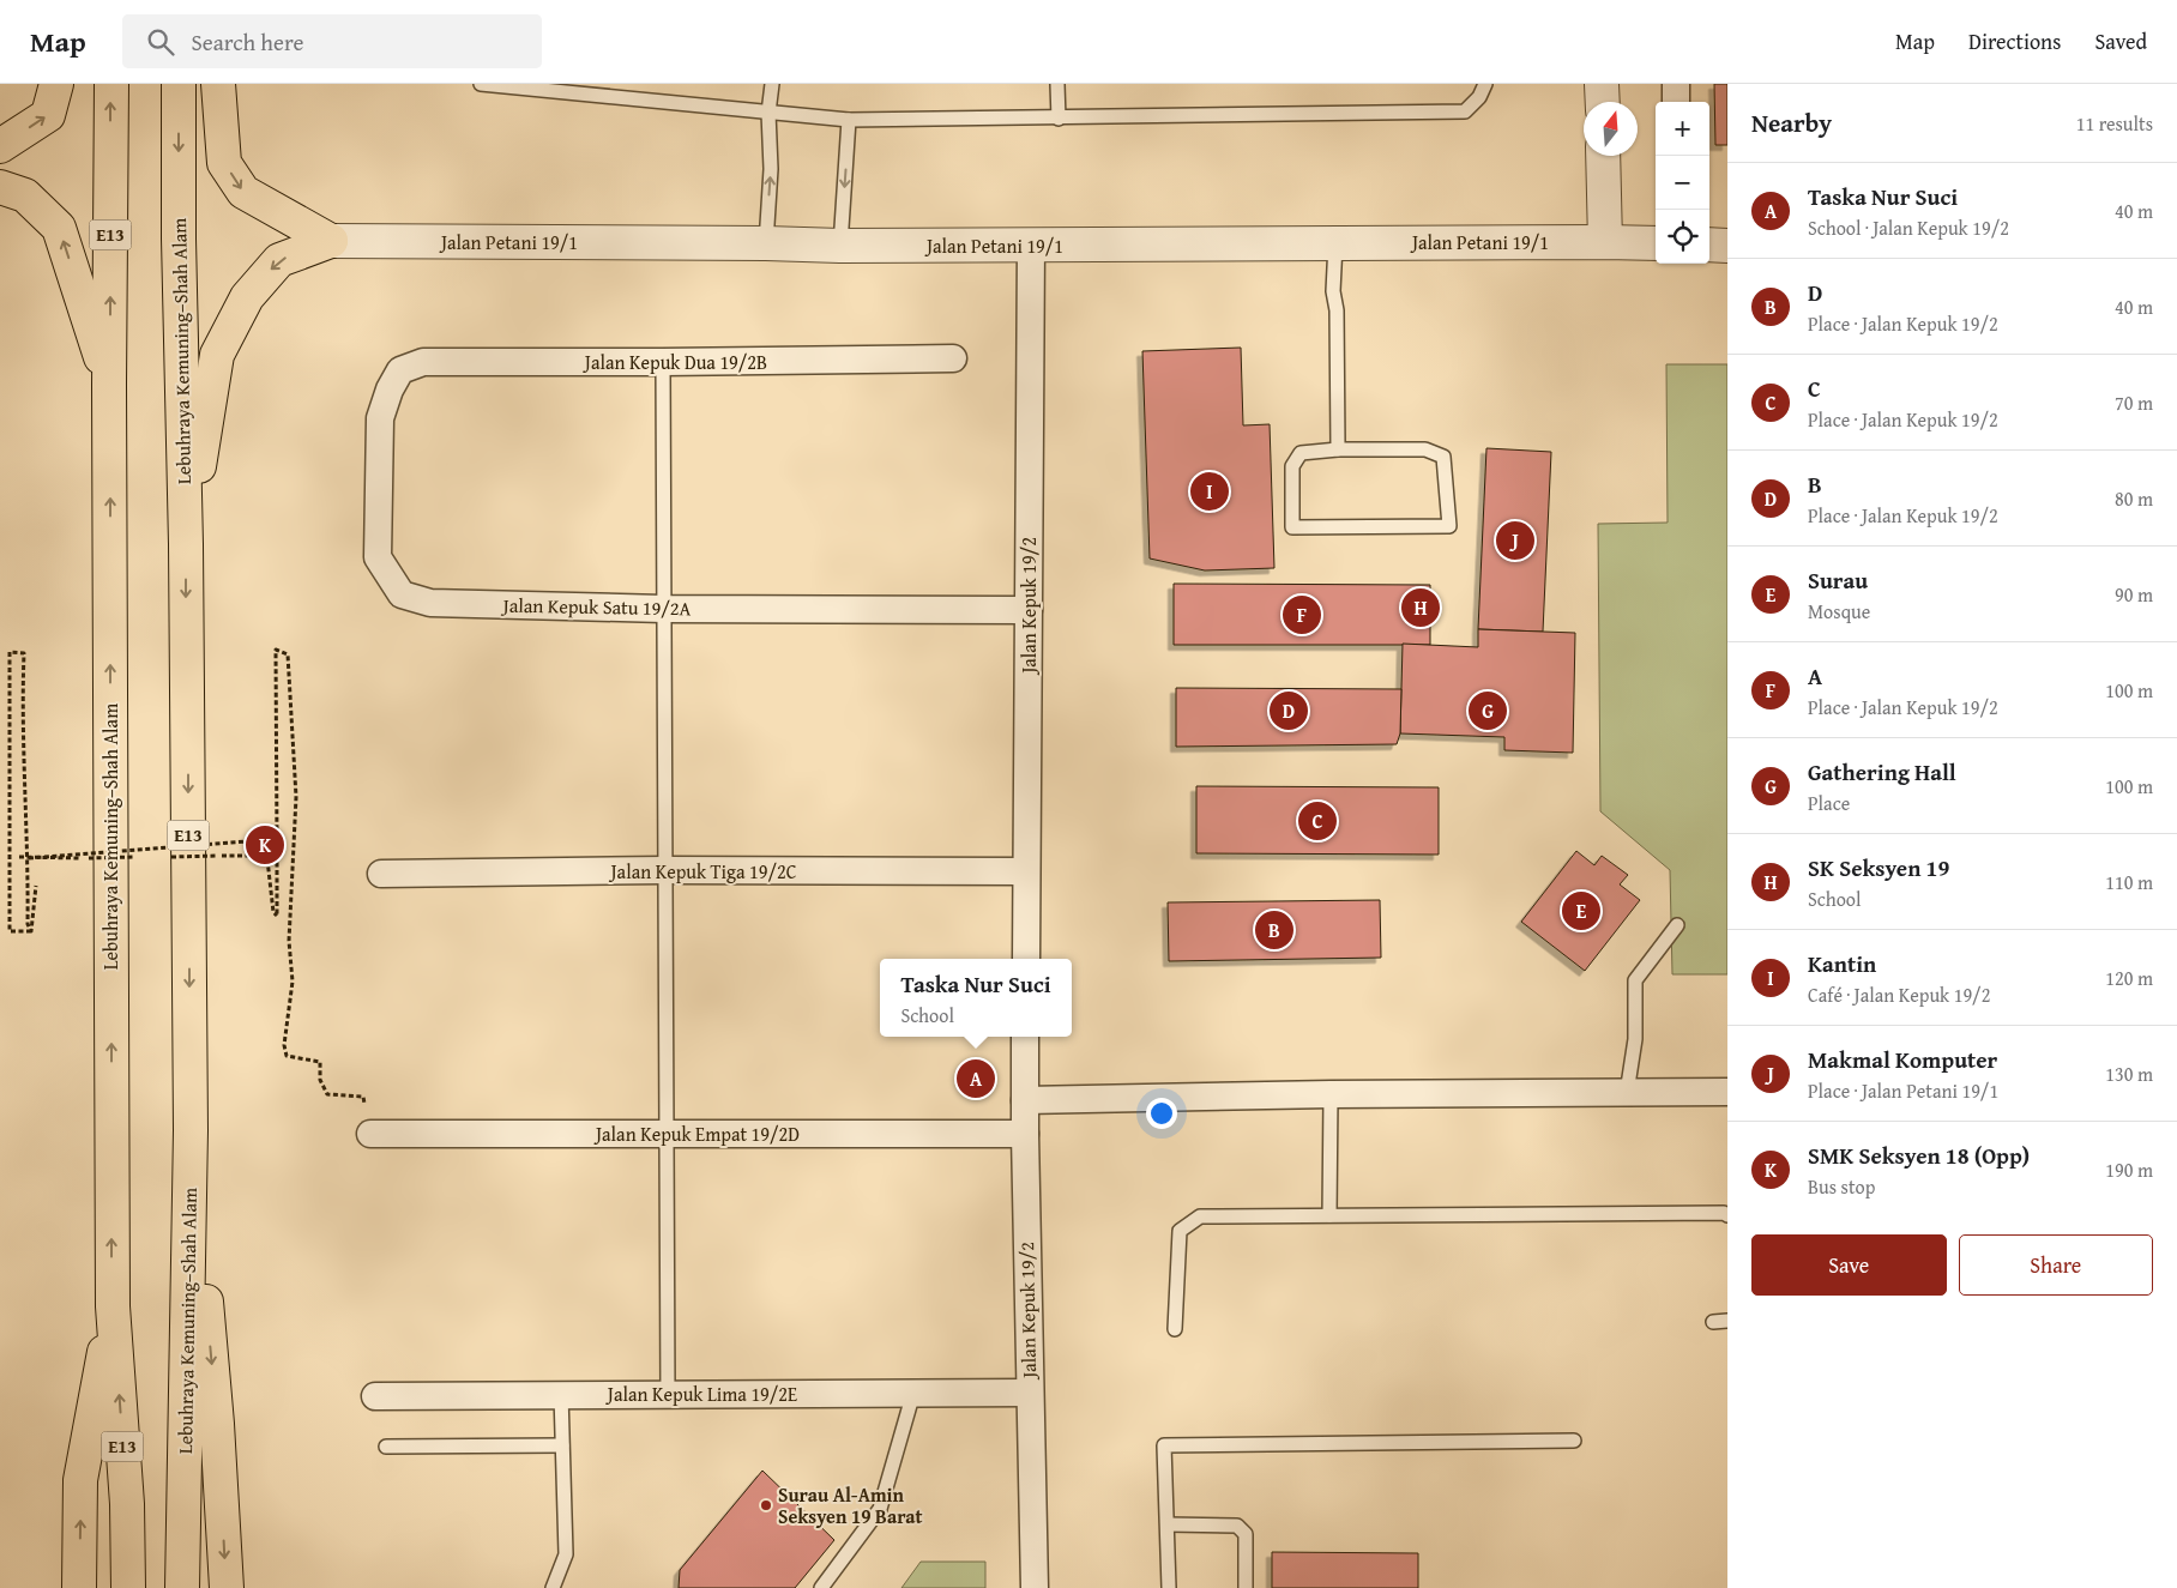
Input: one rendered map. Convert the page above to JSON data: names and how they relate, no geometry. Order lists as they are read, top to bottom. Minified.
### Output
{"streets":{"highway":["E13","Lebuhraya Kemuning–Shah Alam"],"street":["Jalan Petani 19/1","Jalan Kepuk Dua 19/2B","Jalan Kepuk 19/2","Jalan Kepuk Satu 19/2A","Jalan Kepuk Tiga 19/2C","Jalan Kepuk Empat 19/2D","Jalan Kepuk Lima 19/2E"]},"crossings":[["Jalan Petani 19/1","Jalan Kepuk 19/2"],["Jalan Kepuk Dua 19/2B","Jalan Kepuk Satu 19/2A"],["Jalan Kepuk 19/2","Jalan Kepuk Satu 19/2A"],["Jalan Kepuk 19/2","Jalan Kepuk Tiga 19/2C"],["Jalan Kepuk 19/2","Jalan Kepuk Empat 19/2D"],["Jalan Kepuk 19/2","Jalan Kepuk Lima 19/2E"]],"places":["Surau Al-Amin Seksyen 19 Barat"],"north":"top","page":{"header":"Map","search":"Search here","nav":["Map","Directions","Saved"],"heading":["Nearby","11 results"],"map_buttons":["+","−"],"list":[{"mark":"A","name":"Taska Nur Suci","note":"School · Jalan Kepuk 19/2","value":"40 m"},{"mark":"B","name":"D","note":"Place · Jalan Kepuk 19/2","value":"40 m"},{"mark":"C","name":"C","note":"Place · Jalan Kepuk 19/2","value":"70 m"},{"mark":"D","name":"B","note":"Place · Jalan Kepuk 19/2","value":"80 m"},{"mark":"E","name":"Surau","note":"Mosque","value":"90 m"},{"mark":"F","name":"A","note":"Place · Jalan Kepuk 19/2","value":"100 m"},{"mark":"G","name":"Gathering Hall","note":"Place","value":"100 m"},{"mark":"H","name":"SK Seksyen 19","note":"School","value":"110 m"},{"mark":"I","name":"Kantin","note":"Café · Jalan Kepuk 19/2","value":"120 m"},{"mark":"J","name":"Makmal Komputer","note":"Place · Jalan Petani 19/1","value":"130 m"},{"mark":"K","name":"SMK Seksyen 18 (Opp)","note":"Bus stop","value":"190 m"}],"pins":["I","J","H","F","D","G","C","K","E","B","A"],"popup":["Taska Nur Suci","School"],"buttons":["Save","Share"]}}
